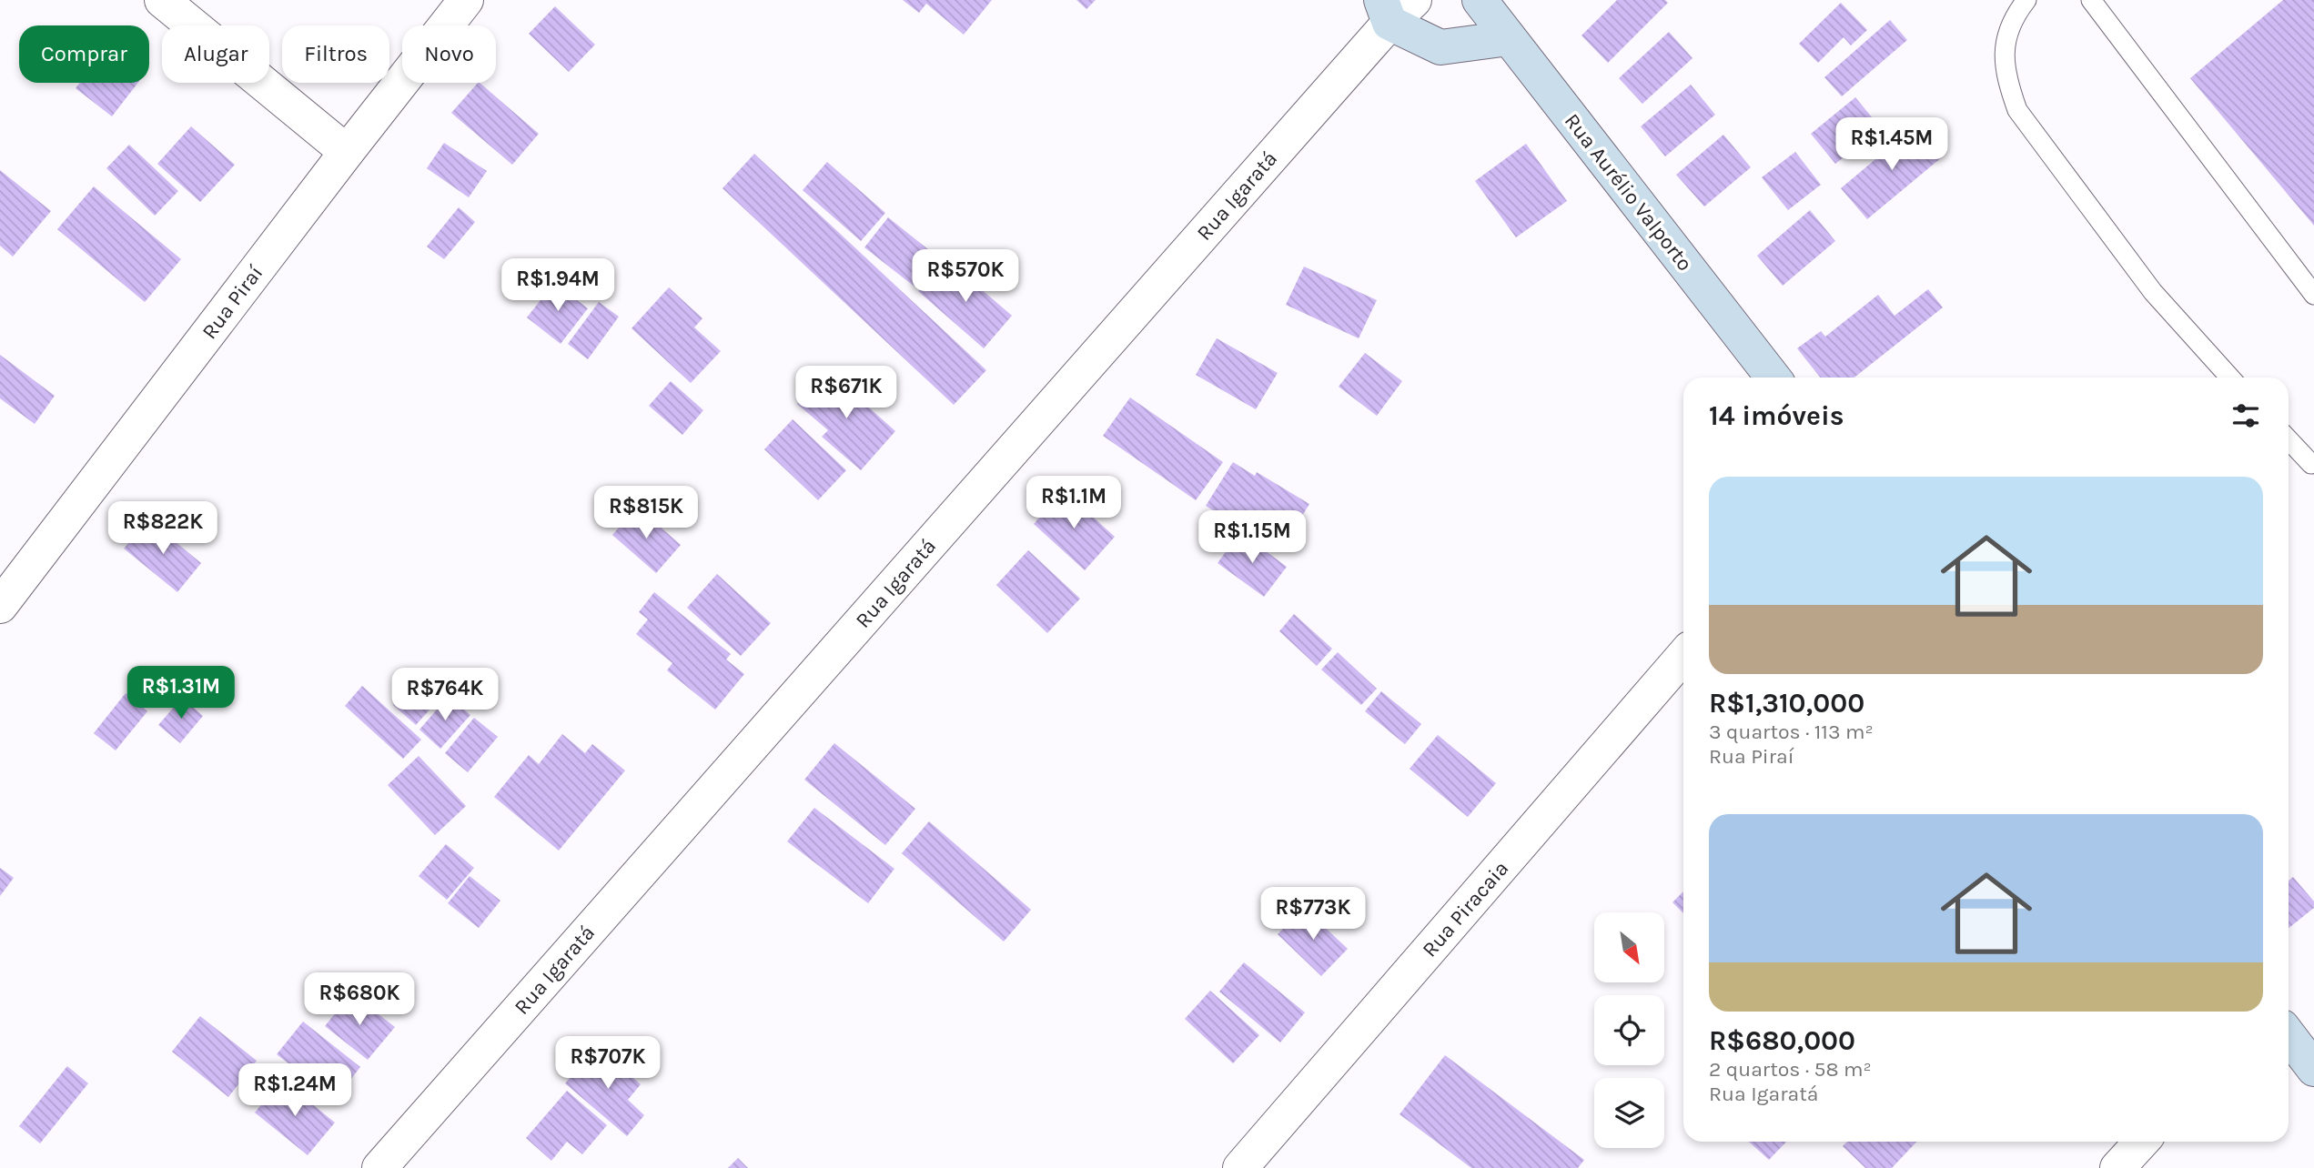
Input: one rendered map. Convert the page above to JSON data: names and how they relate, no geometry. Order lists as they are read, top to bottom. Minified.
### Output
{"streets":{"main road":["Rua Aurélio Valporto"],"street":["Rua Igaratá","Rua Piraí","Rua Piracaia"]},"north":"bottom right","page":{"chip":["Comprar","Alugar","Filtros","Novo"],"price":["R$1.45M","R$570K","R$1.94M","R$671K","R$1.1M","R$815K","R$822K","R$1.15M","R$1.31M","R$764K","R$773K","R$680K","R$707K","R$1.24M"],"heading":"14 imóveis","list":[{"name":"R$1,310,000","note":"3 quartos · 113 m² · Rua Piraí"},{"name":"R$680,000","note":"2 quartos · 58 m² · Rua Igaratá"}]}}
